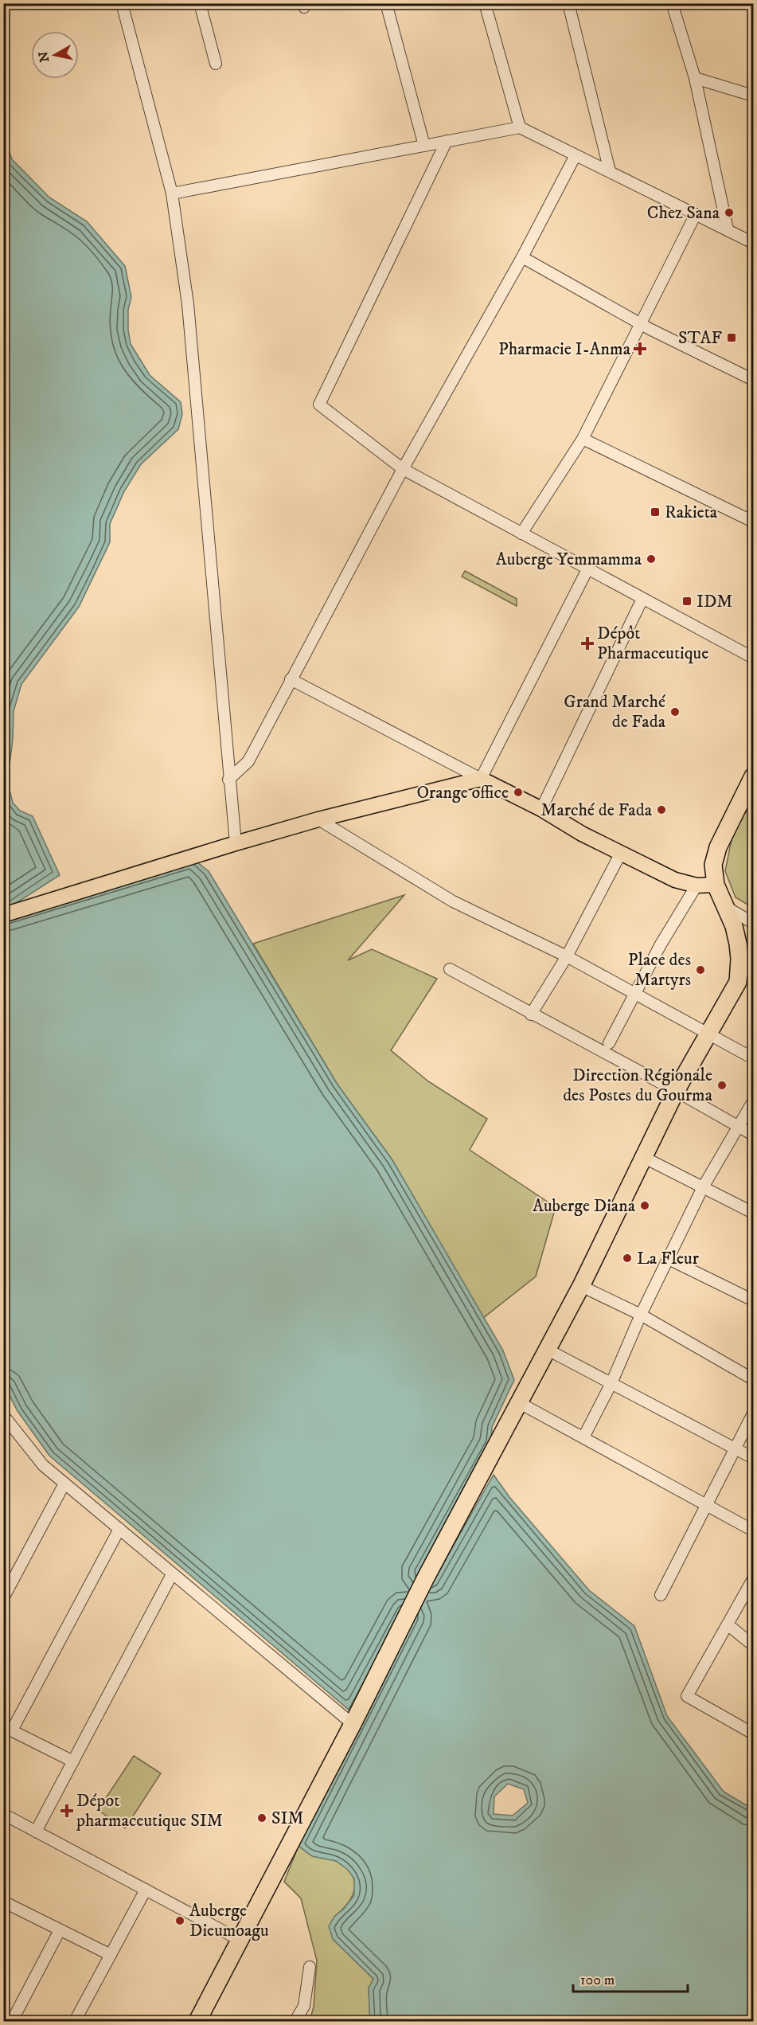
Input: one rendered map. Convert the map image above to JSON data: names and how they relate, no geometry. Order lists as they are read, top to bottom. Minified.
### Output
{"places":{"other":["Chez Sana","Auberge Yemmamma","Grand Marché de Fada","Orange office","Marché de Fada","Place des Martyrs","Direction Régionale des Postes du Gourma","Auberge Diana","La Fleur","SIM","Auberge Dieumoagu"],"transit":["STAF","Rakieta","IDM"],"health":["Pharmacie I-Anma","Dépôt Pharmaceutique","Dépot pharmaceutique SIM"]},"scale_bar":"100 m","north":"left"}
